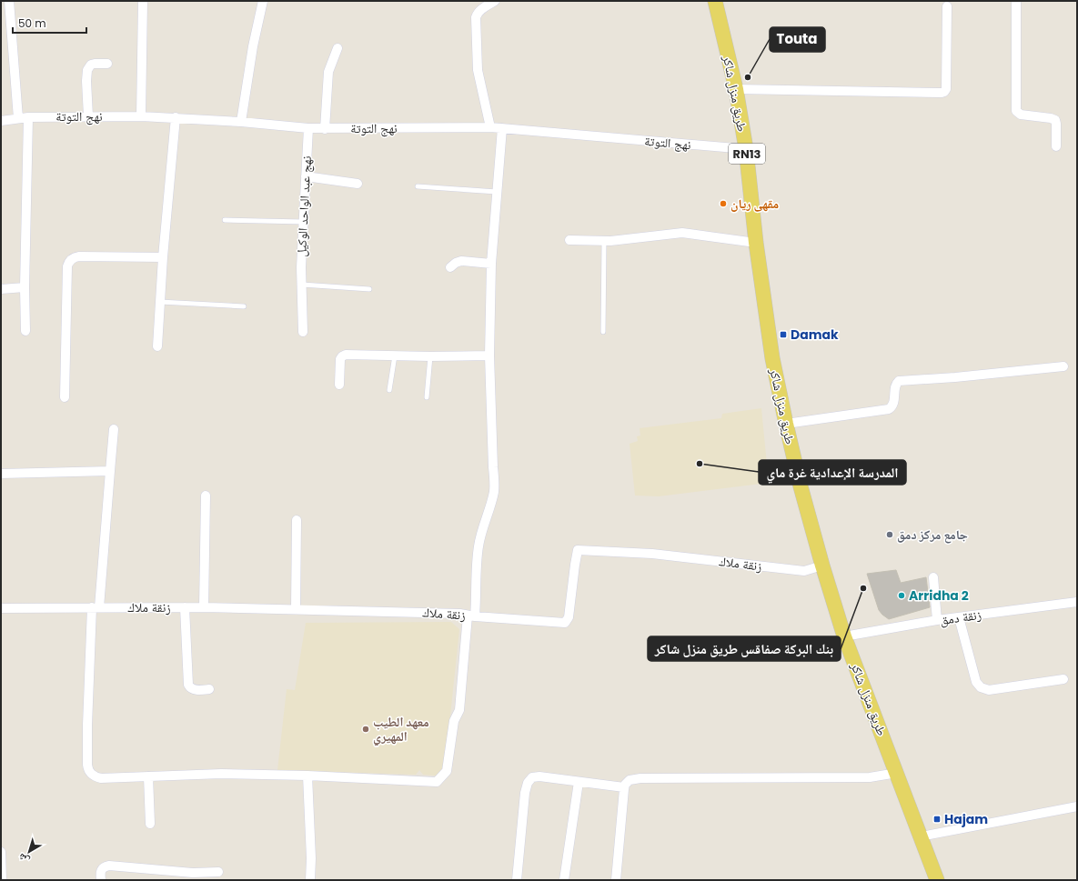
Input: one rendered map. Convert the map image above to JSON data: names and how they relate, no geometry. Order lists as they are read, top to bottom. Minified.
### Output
{"streets":{"main road":["طريق منزل شاكر","RN13"],"street":["نهج التوتة","نهج عبد الواحد الوكيل","زنقة ملاك","زنقة دمق"]},"crossings":[["طريق منزل شاكر","نهج التوتة"],["طريق منزل شاكر","زنقة ملاك"],["طريق منزل شاكر","زنقة دمق"],["نهج التوتة","نهج عبد الواحد الوكيل"]],"places":{"other":["Touta","مقهى ريان","المدرسة الإعدادية غرة ماي","جامع مركز دمق","بنك البركة صفاقس طريق منزل شاكر","Arridha 2","معهد الطيب المهيري"],"transit":["Damak","Hajam"]},"scale_bar":"50 m","north":"bottom left"}
